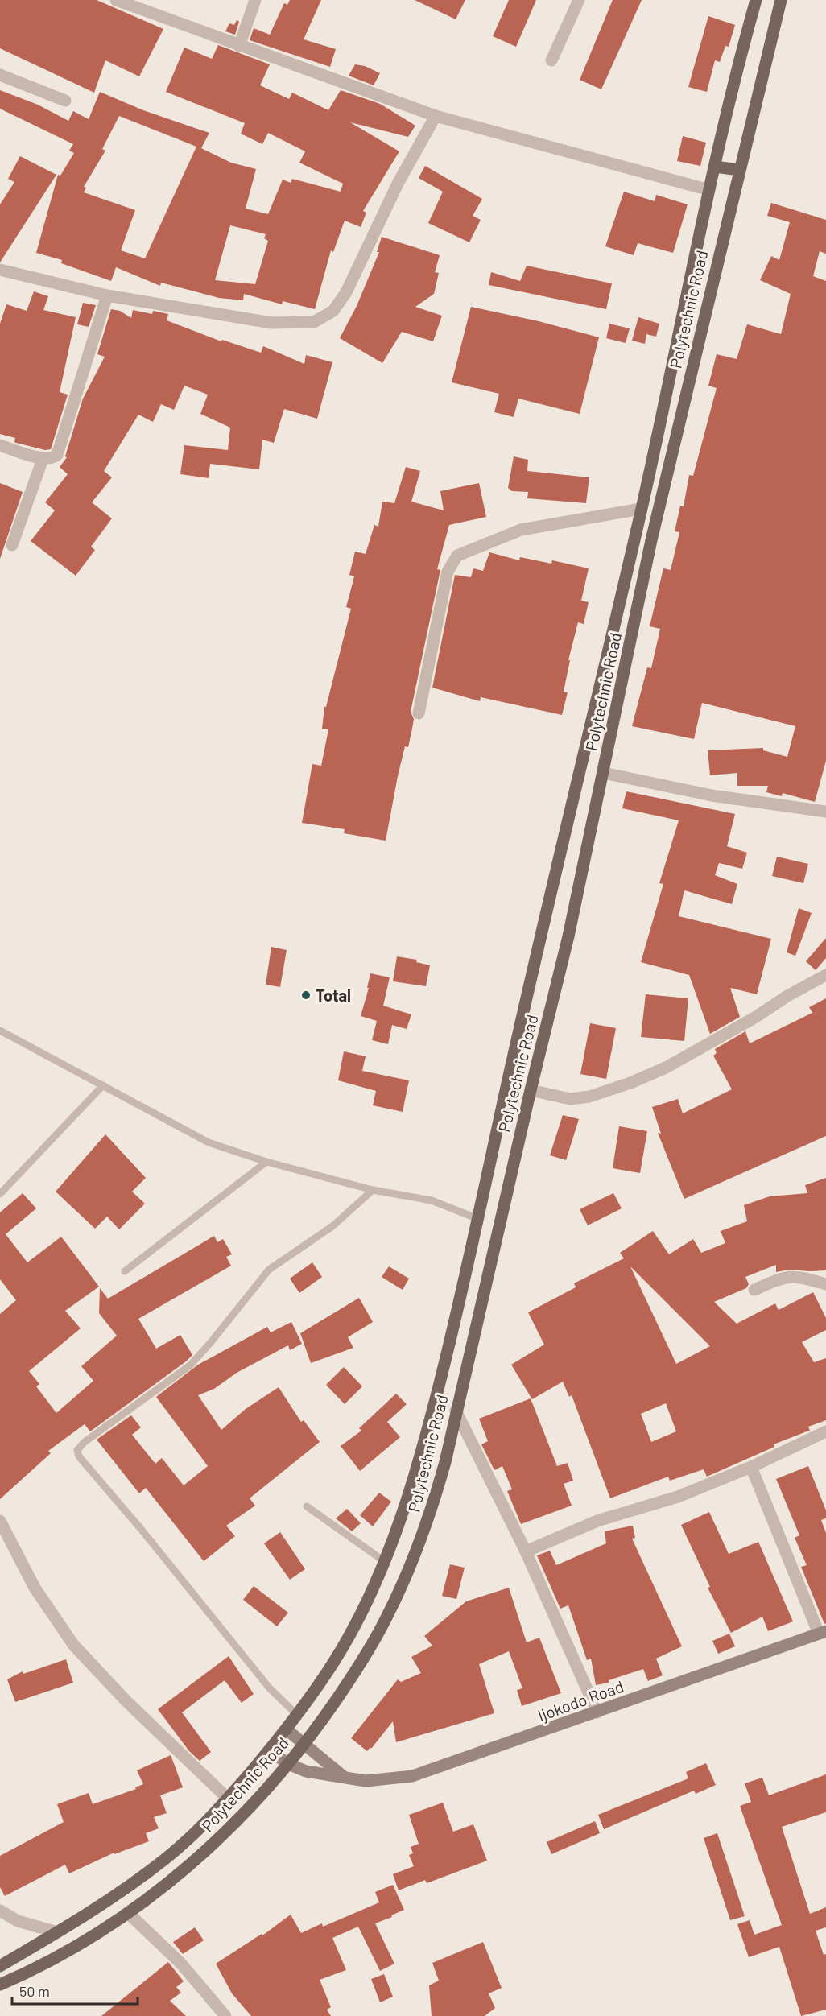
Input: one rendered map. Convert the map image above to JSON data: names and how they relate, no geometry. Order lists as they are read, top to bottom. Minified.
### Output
{"streets":{"main road":["Polytechnic Road","Ijokodo Road"]},"crossings":[["Polytechnic Road","Ijokodo Road"]],"places":["Total"],"scale_bar":"50 m"}
